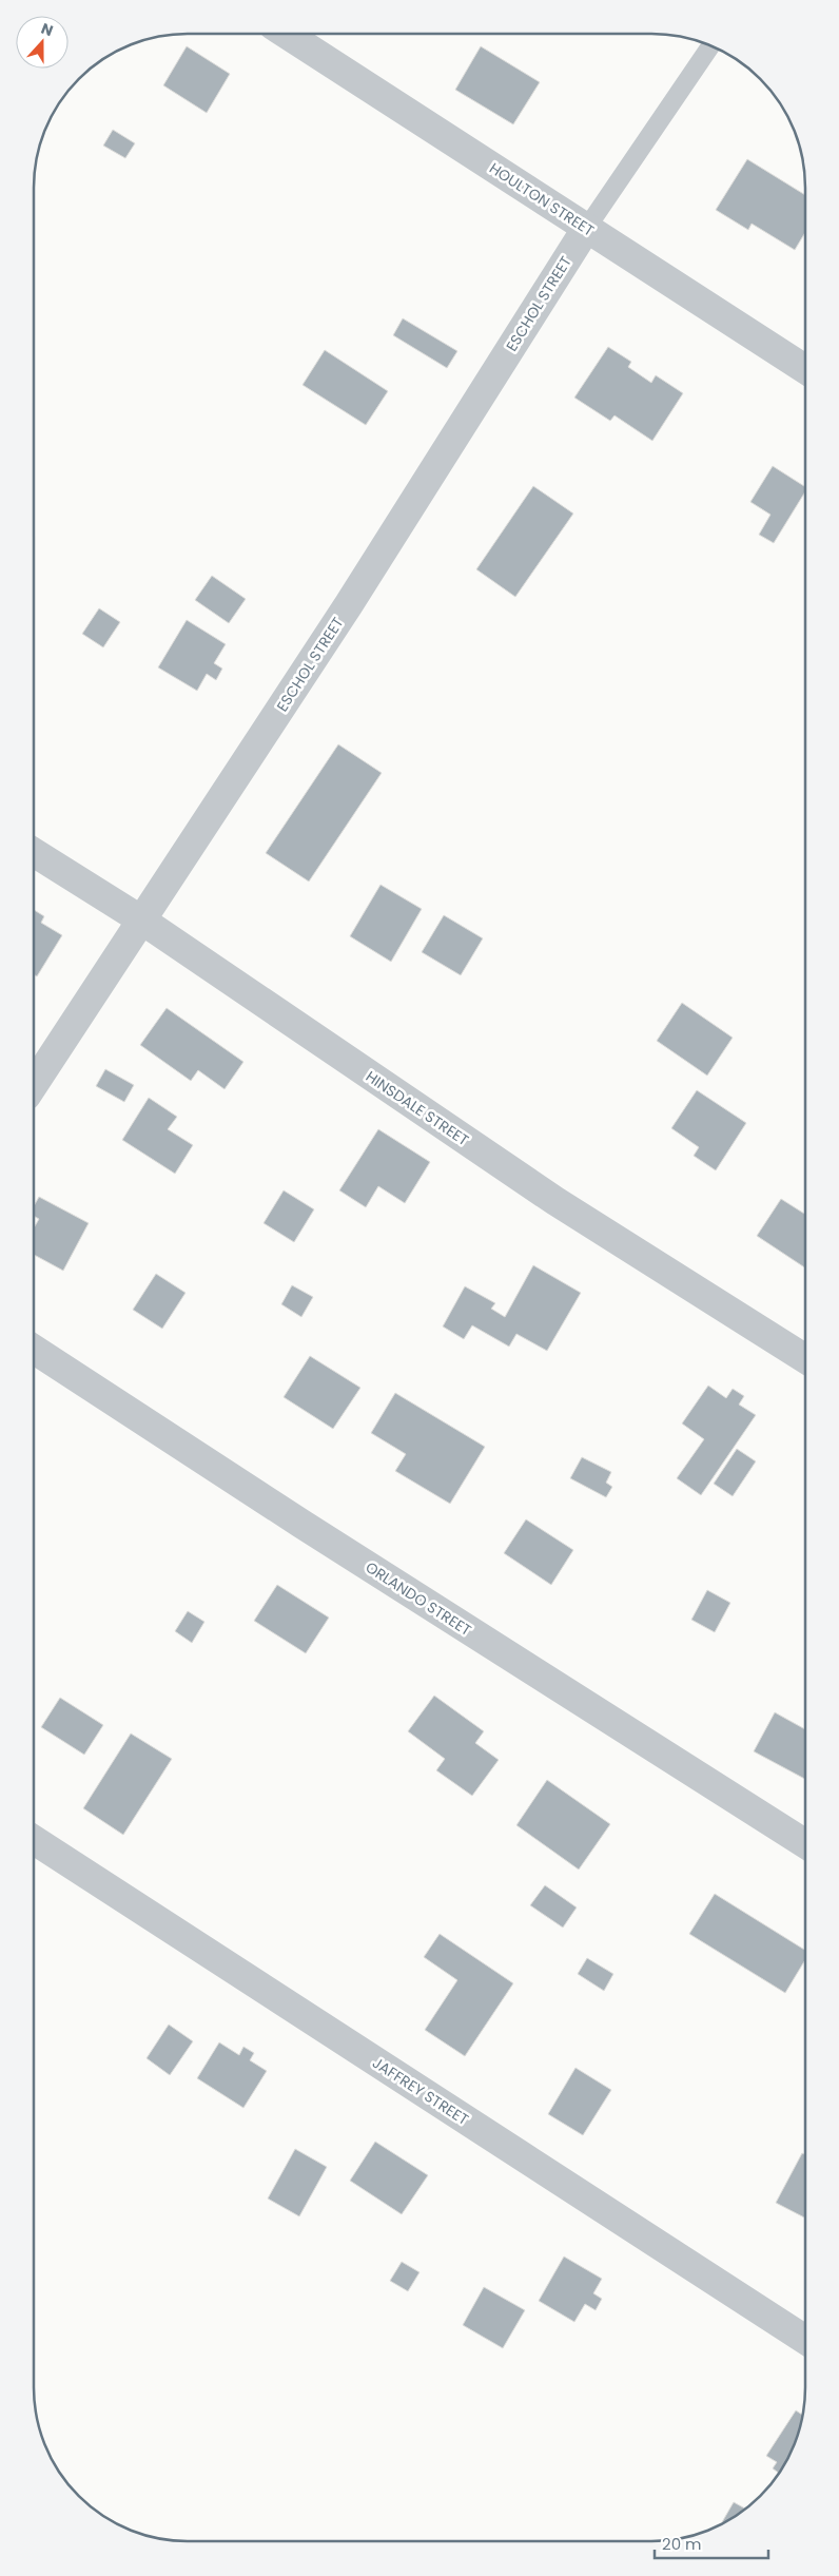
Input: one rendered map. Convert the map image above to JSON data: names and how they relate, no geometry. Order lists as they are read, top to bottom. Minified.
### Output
{"streets":{"street":["HOULTON STREET","ESCHOL STREET","HINSDALE STREET","ORLANDO STREET","JAFFREY STREET"]},"crossings":[["HOULTON STREET","ESCHOL STREET"],["ESCHOL STREET","HINSDALE STREET"]],"scale_bar":"20 m","north":"top"}
